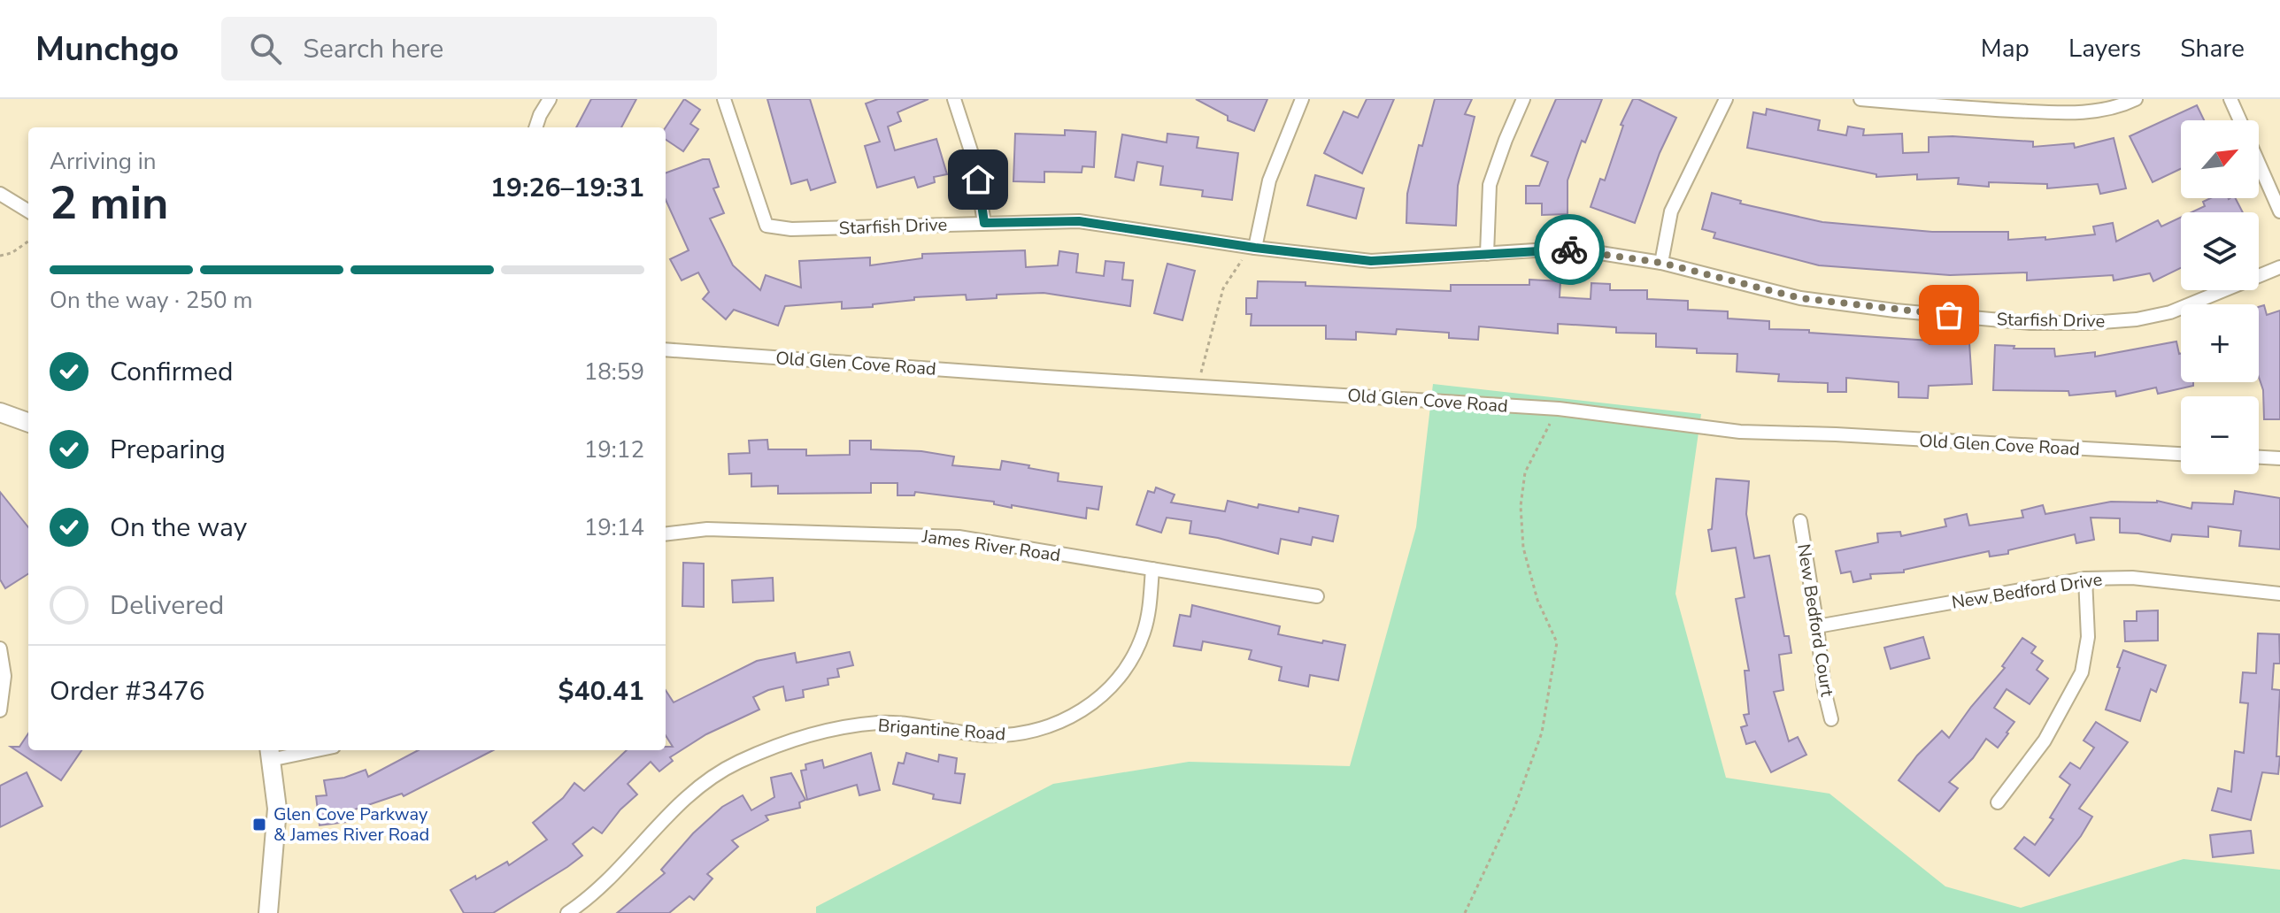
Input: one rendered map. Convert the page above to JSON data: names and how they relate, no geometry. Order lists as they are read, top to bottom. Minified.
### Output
{"streets":{"street":["Starfish Drive","Old Glen Cove Road","James River Road","New Bedford Drive","New Bedford Court","Brigantine Road"]},"crossings":[["James River Road","Brigantine Road"],["New Bedford Drive","New Bedford Court"]],"places":{"transit":["Glen Cove Parkway & James River Road"]},"north":"top right","page":{"header":"Munchgo","search":"Search here","nav":["Map","Layers","Share"],"map_buttons":["+","−"],"heading":["2 min","Arriving in","19:26–19:31"],"panel":["Order #3476","$40.41"],"bar":"On the way · 250 m","list":[["Confirmed","18:59"],["Preparing","19:12"],["On the way","19:14"],"Delivered"]}}
